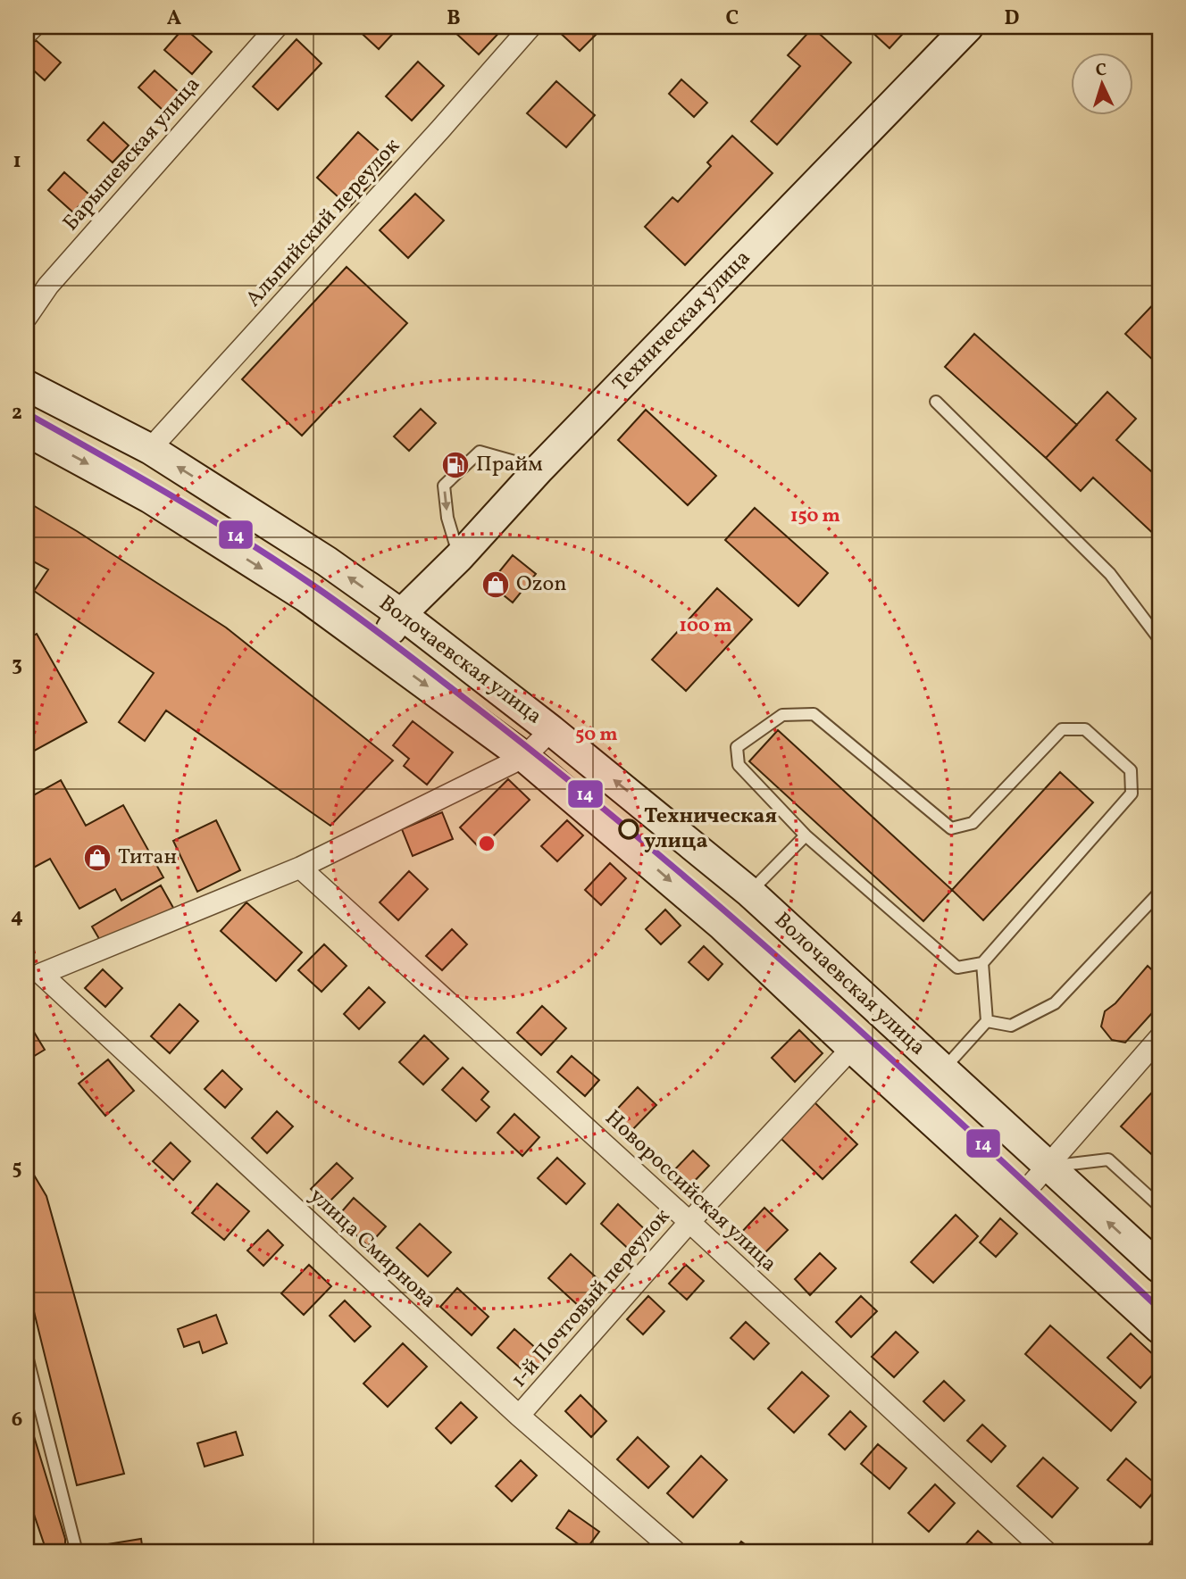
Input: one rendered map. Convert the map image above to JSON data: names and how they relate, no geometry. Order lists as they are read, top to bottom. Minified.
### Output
{"streets":{"main road":["Техническая улица","Волочаевская улица"],"street":["Барышевская улица","Альпийский переулок","Новороссийская улица","улица Смирнова","1-й Почтовый переулок"]},"crossings":[["Альпийский переулок","Волочаевская улица"],["Техническая улица","Волочаевская улица"],["Волочаевская улица","1-й Почтовый переулок"],["Новороссийская улица","1-й Почтовый переулок"],["улица Смирнова","1-й Почтовый переулок"]],"places":{"fuel station":["Прайм"],"shop":["Ozon","Титан"],"other":["Техническая улица"]},"lines":["transit line 14"],"north":"top","grid":{"columns":["A","B","C","D"],"rows":["1","2","3","4","5","6"]},"rings":["150 m","100 m","50 m"]}
